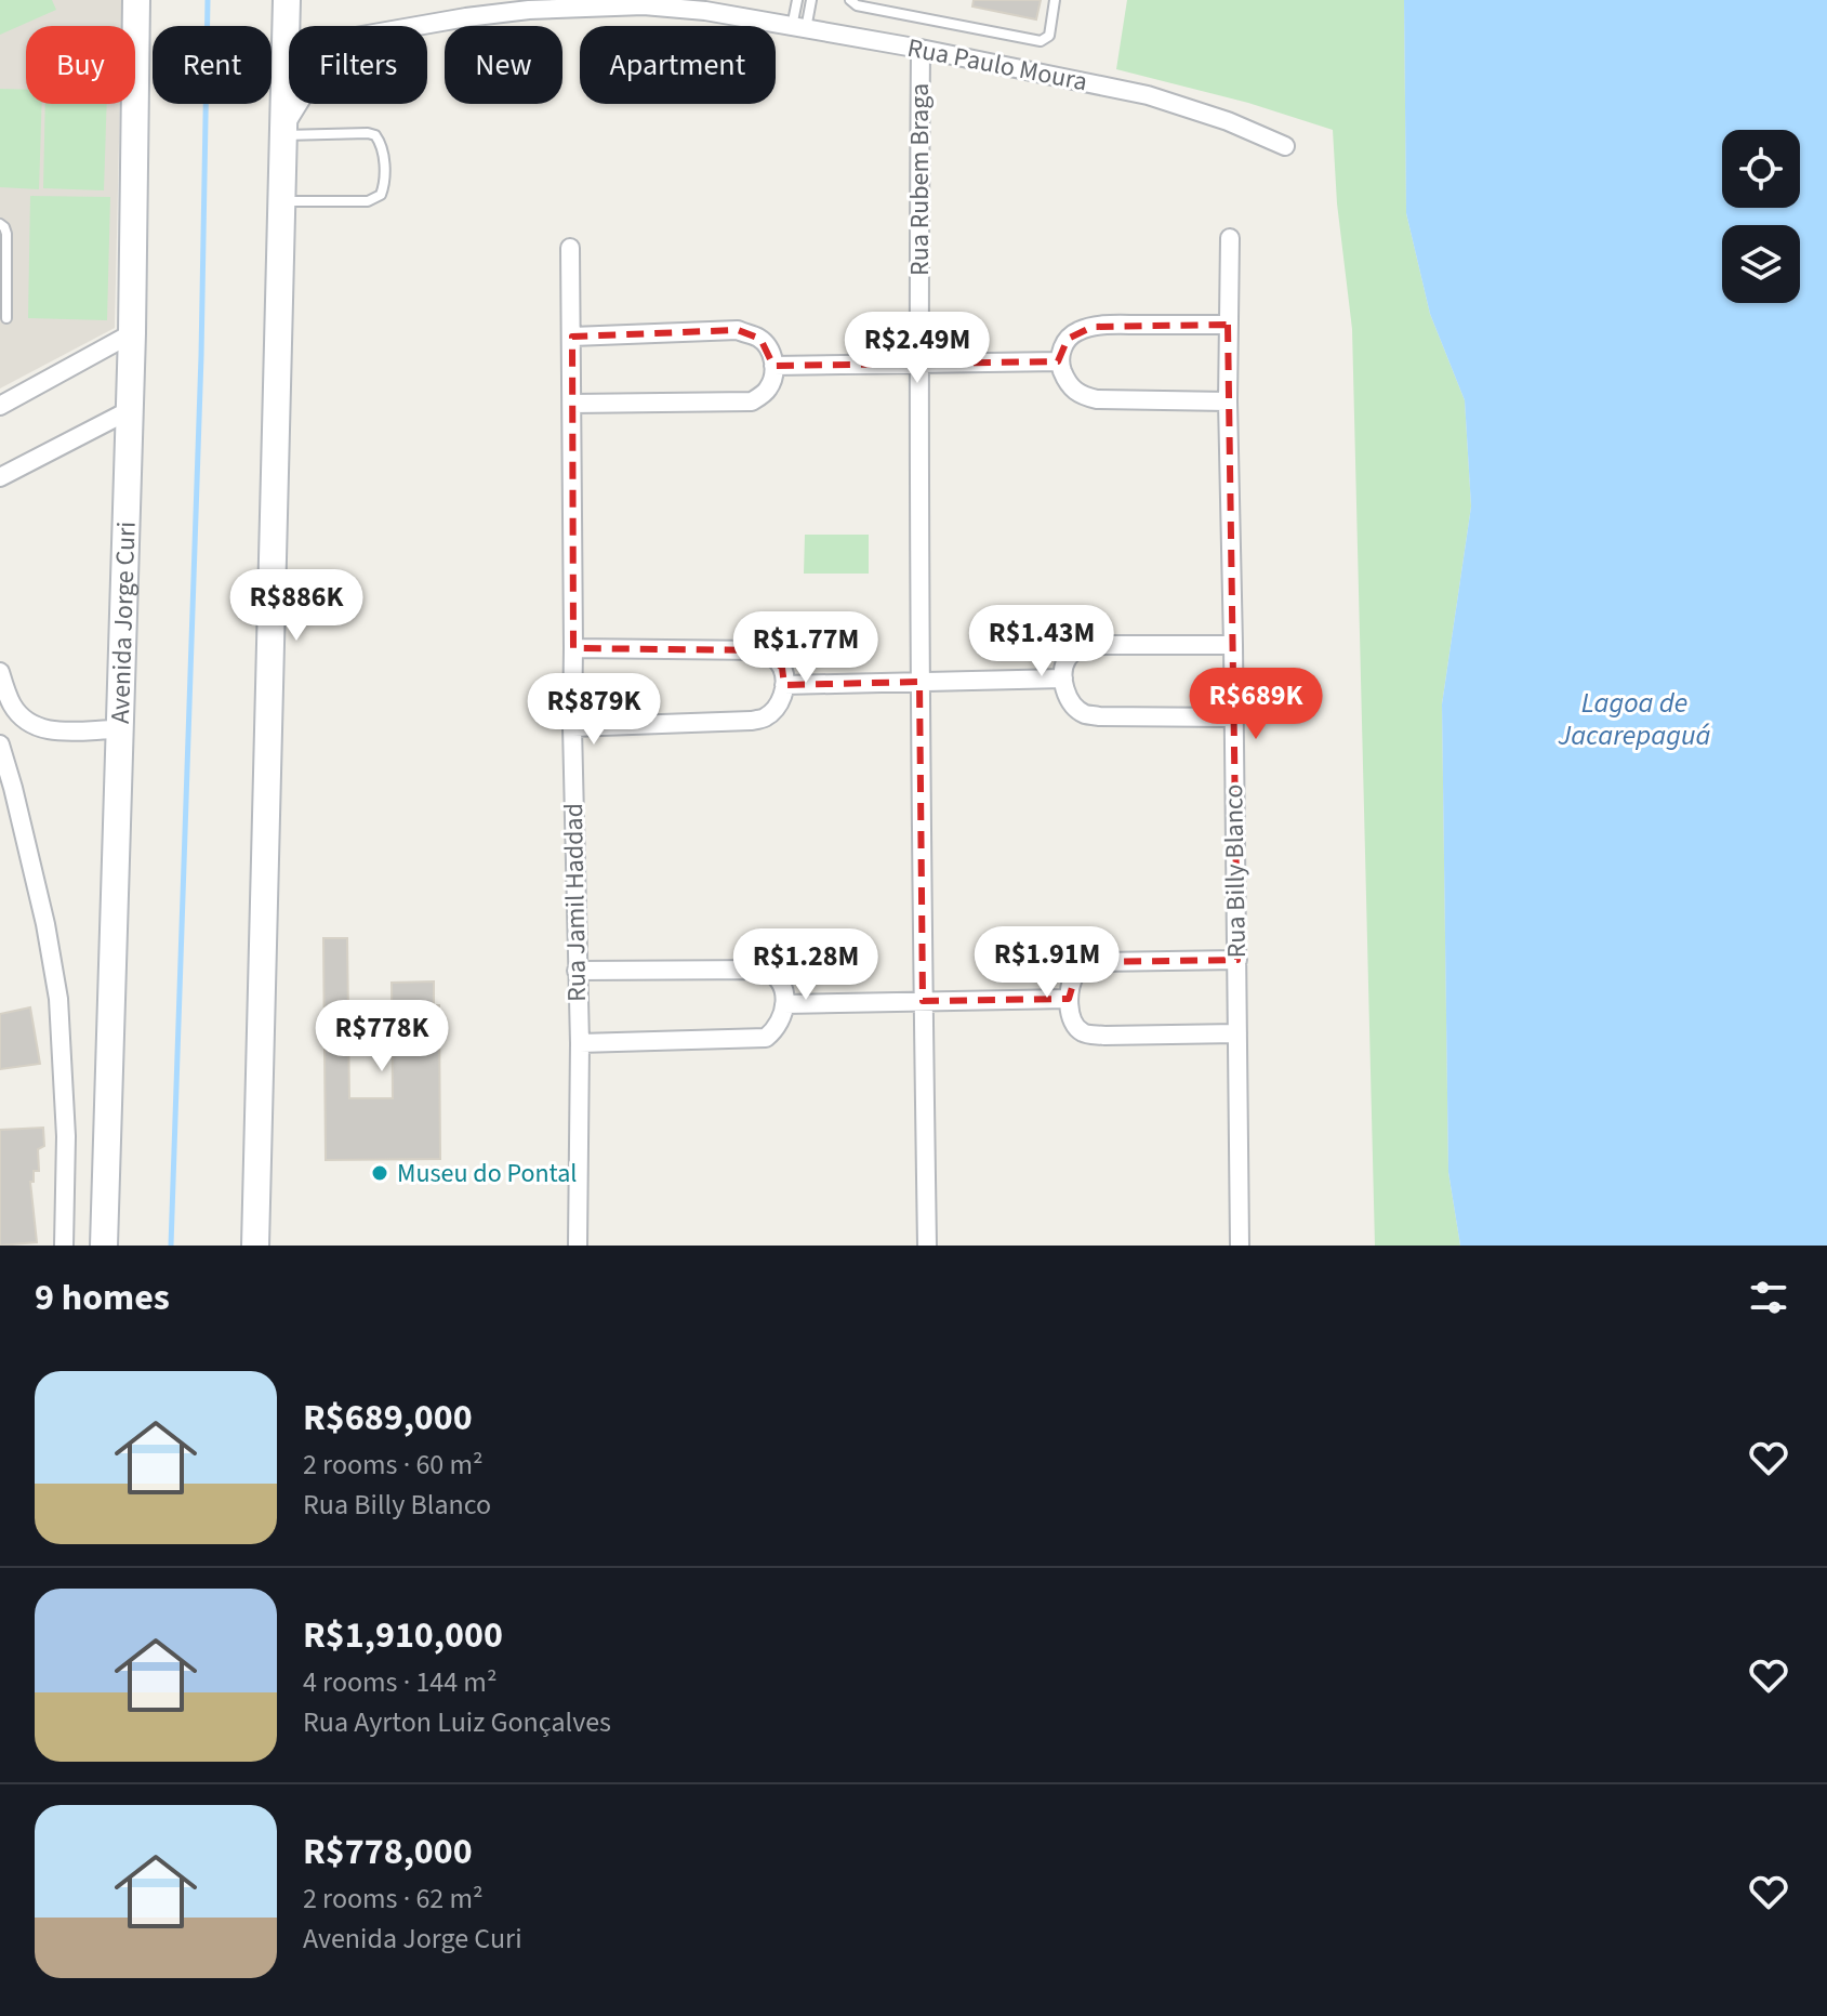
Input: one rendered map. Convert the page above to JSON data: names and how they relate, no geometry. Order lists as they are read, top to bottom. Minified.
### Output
{"streets":{"street":["Rua Paulo Moura","Rua Rubem Braga","Avenida Jorge Curi","Rua Billy Blanco","Rua Jamil Haddad"]},"crossings":[["Rua Paulo Moura","Rua Rubem Braga"]],"water":["Lagoa de Jacarepaguá"],"places":["Museu do Pontal"],"page":{"chip":["Buy","Rent","Filters","New","Apartment"],"price":["R$2.49M","R$886K","R$1.43M","R$1.77M","R$689K","R$879K","R$1.91M","R$1.28M","R$778K"],"heading":"9 homes","list":[{"name":"R$689,000","note":"2 rooms · 60 m² · Rua Billy Blanco"},{"name":"R$1,910,000","note":"4 rooms · 144 m² · Rua Ayrton Luiz Gonçalves"},{"name":"R$778,000","note":"2 rooms · 62 m² · Avenida Jorge Curi"}]}}
